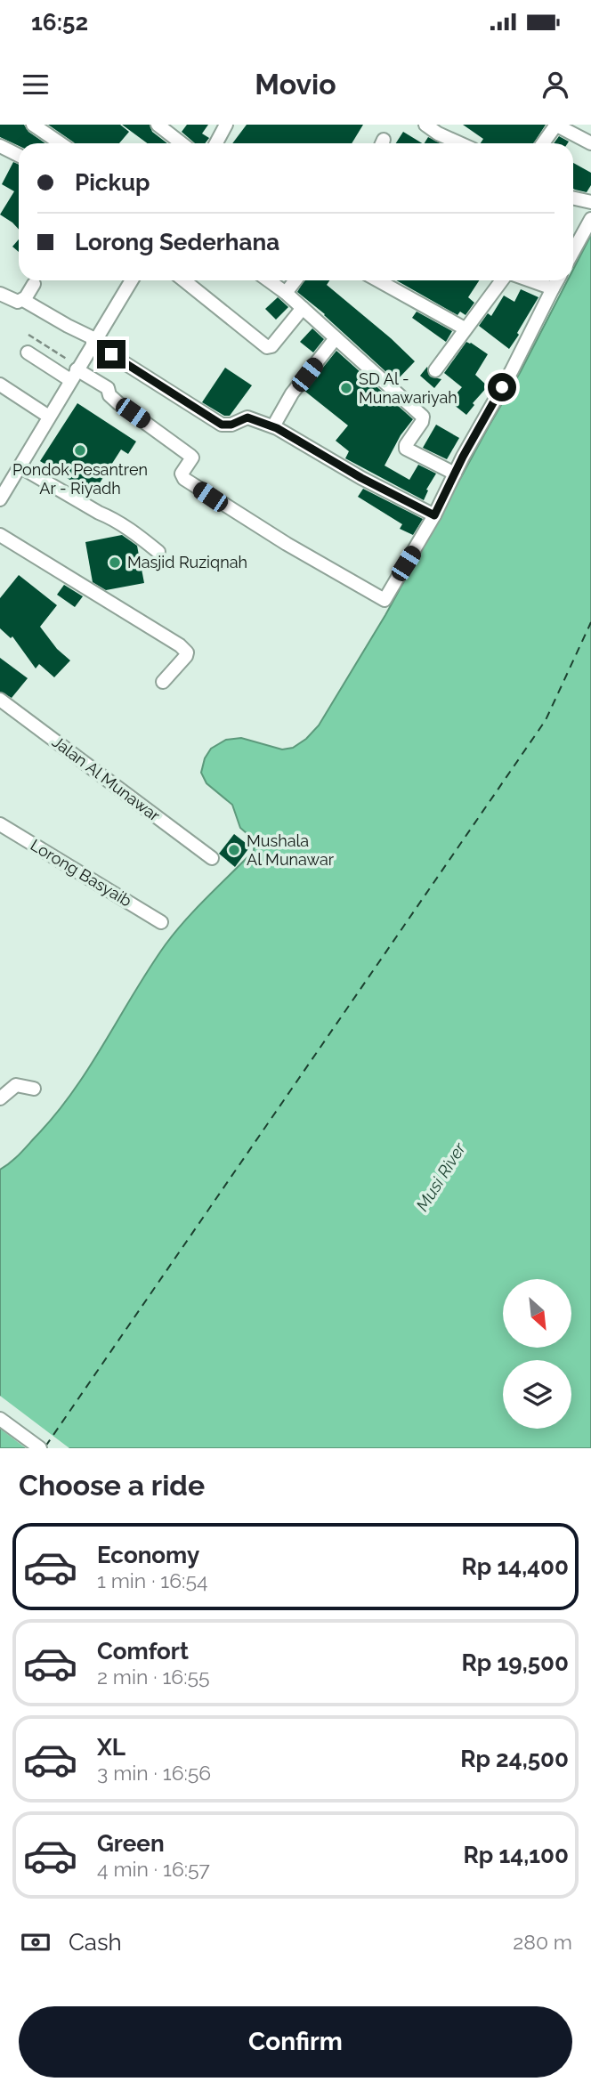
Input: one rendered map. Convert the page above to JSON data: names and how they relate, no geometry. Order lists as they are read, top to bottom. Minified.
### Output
{"streets":{"street":["Jalan Al Munawar","Lorong Basyaib"]},"water":["Musi River"],"places":["SD Al - Munawariyah","Pondok Pesantren Ar - Riyadh","Masjid Ruziqnah","Mushala Al Munawar"],"north":"bottom right","page":{"status":"16:52","header":"Movio","banner":["Pickup","Lorong Sederhana"],"heading":"Choose a ride","list":[{"name":"Economy","note":"1 min · 16:54","value":"Rp 14,400"},{"name":"Comfort","note":"2 min · 16:55","value":"Rp 19,500"},{"name":"XL","note":"3 min · 16:56","value":"Rp 24,500"},{"name":"Green","note":"4 min · 16:57","value":"Rp 14,100"}],"pay":["Cash","280 m"],"buttons":"Confirm"}}
